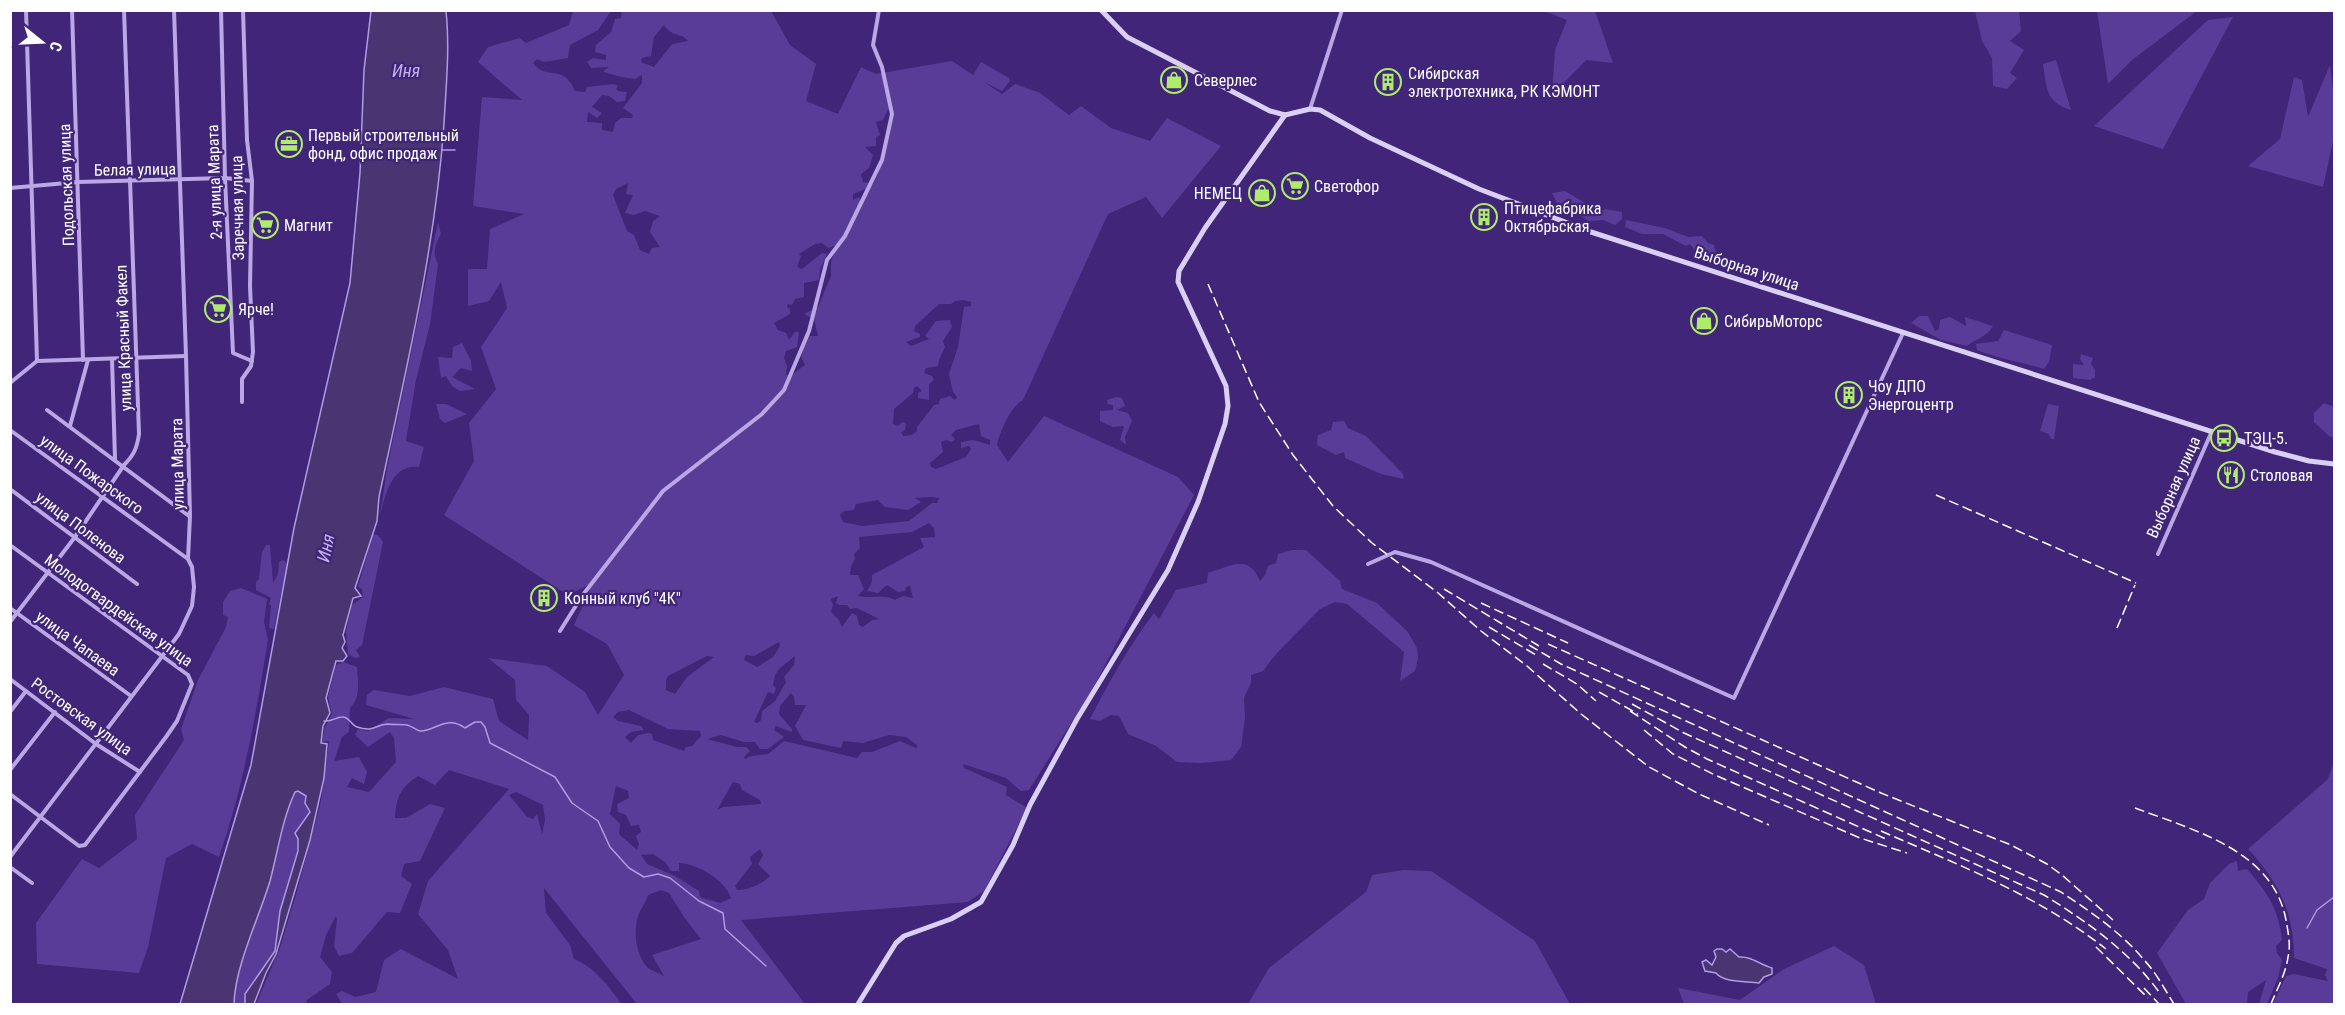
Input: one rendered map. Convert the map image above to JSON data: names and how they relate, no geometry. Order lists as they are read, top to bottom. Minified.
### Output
{"streets":{"main road":["Выборная улица"],"street":["Белая улица","2-я улица Марата","Подольская улица","Заречная улица","улица Красный Факел","улица Марата","улица Пожарского","улица Поленова","Молодогвардейская улица","улица Чапаева","Ростовская улица"]},"crossings":[["Белая улица","2-я улица Марата"],["Белая улица","Подольская улица"],["Белая улица","Заречная улица"],["Белая улица","улица Красный Факел"],["Белая улица","улица Марата"],["2-я улица Марата","Заречная улица"],["улица Красный Факел","улица Пожарского"],["улица Красный Факел","улица Поленова"],["улица Красный Факел","Молодогвардейская улица"],["улица Красный Факел","улица Чапаева"],["улица Марата","улица Пожарского"],["улица Марата","Молодогвардейская улица"],["улица Марата","улица Чапаева"],["улица Марата","Ростовская улица"],["Молодогвардейская улица","Ростовская улица"]],"water":["Иня"],"places":{"shop":["Северлес","НЕМЕЦ","СибирьМоторс"],"building":["Сибирская электротехника, РК КЭМОНТ","Птицефабрика Октябрьская","Чоу ДПО Энергоцентр","Конный клуб \"4К\""],"office":["Первый строительный фонд, офис продаж"],"supermarket":["Светофор","Магнит","Ярче!"],"bus stop":["ТЭЦ-5."],"restaurant":["Столовая"]},"north":"right"}
